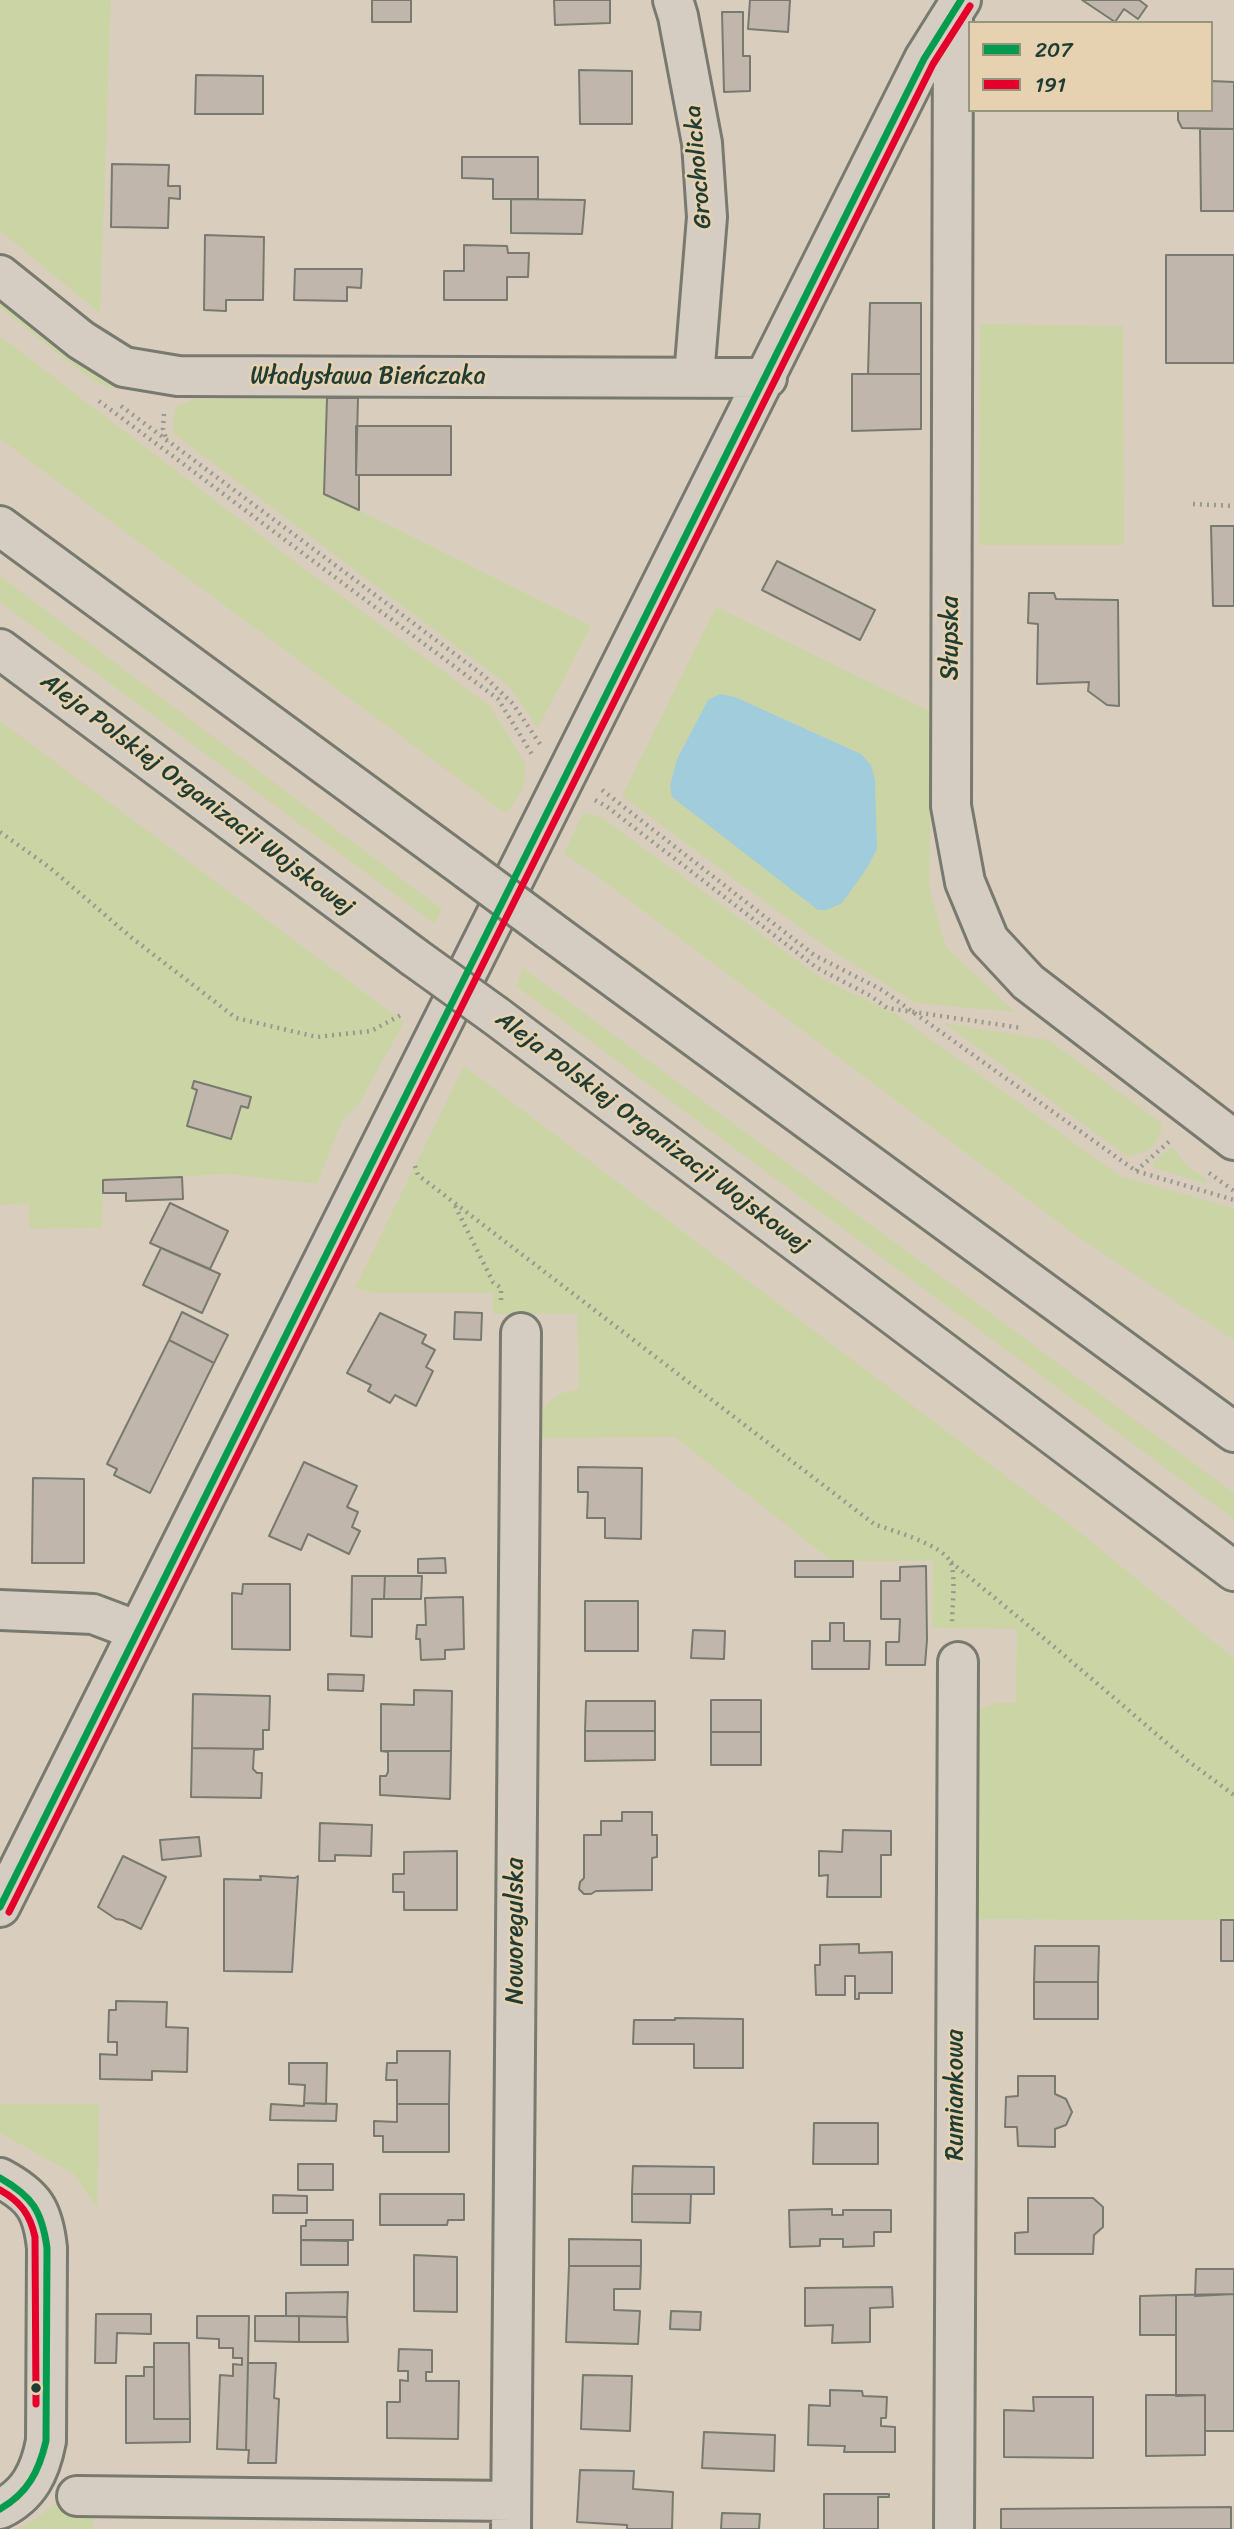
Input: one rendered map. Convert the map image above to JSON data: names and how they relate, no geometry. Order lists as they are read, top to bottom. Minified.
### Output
{"streets":{"main road":["Grocholicka","Władysława Bieńczaka","Słupska","Aleja Polskiej Organizacji Wojskowej","Noworegulska","Rumiankowa"]},"crossings":[["Grocholicka","Władysława Bieńczaka"]],"lines":["transit line 207","transit line 191"],"legend":["207","191"]}
